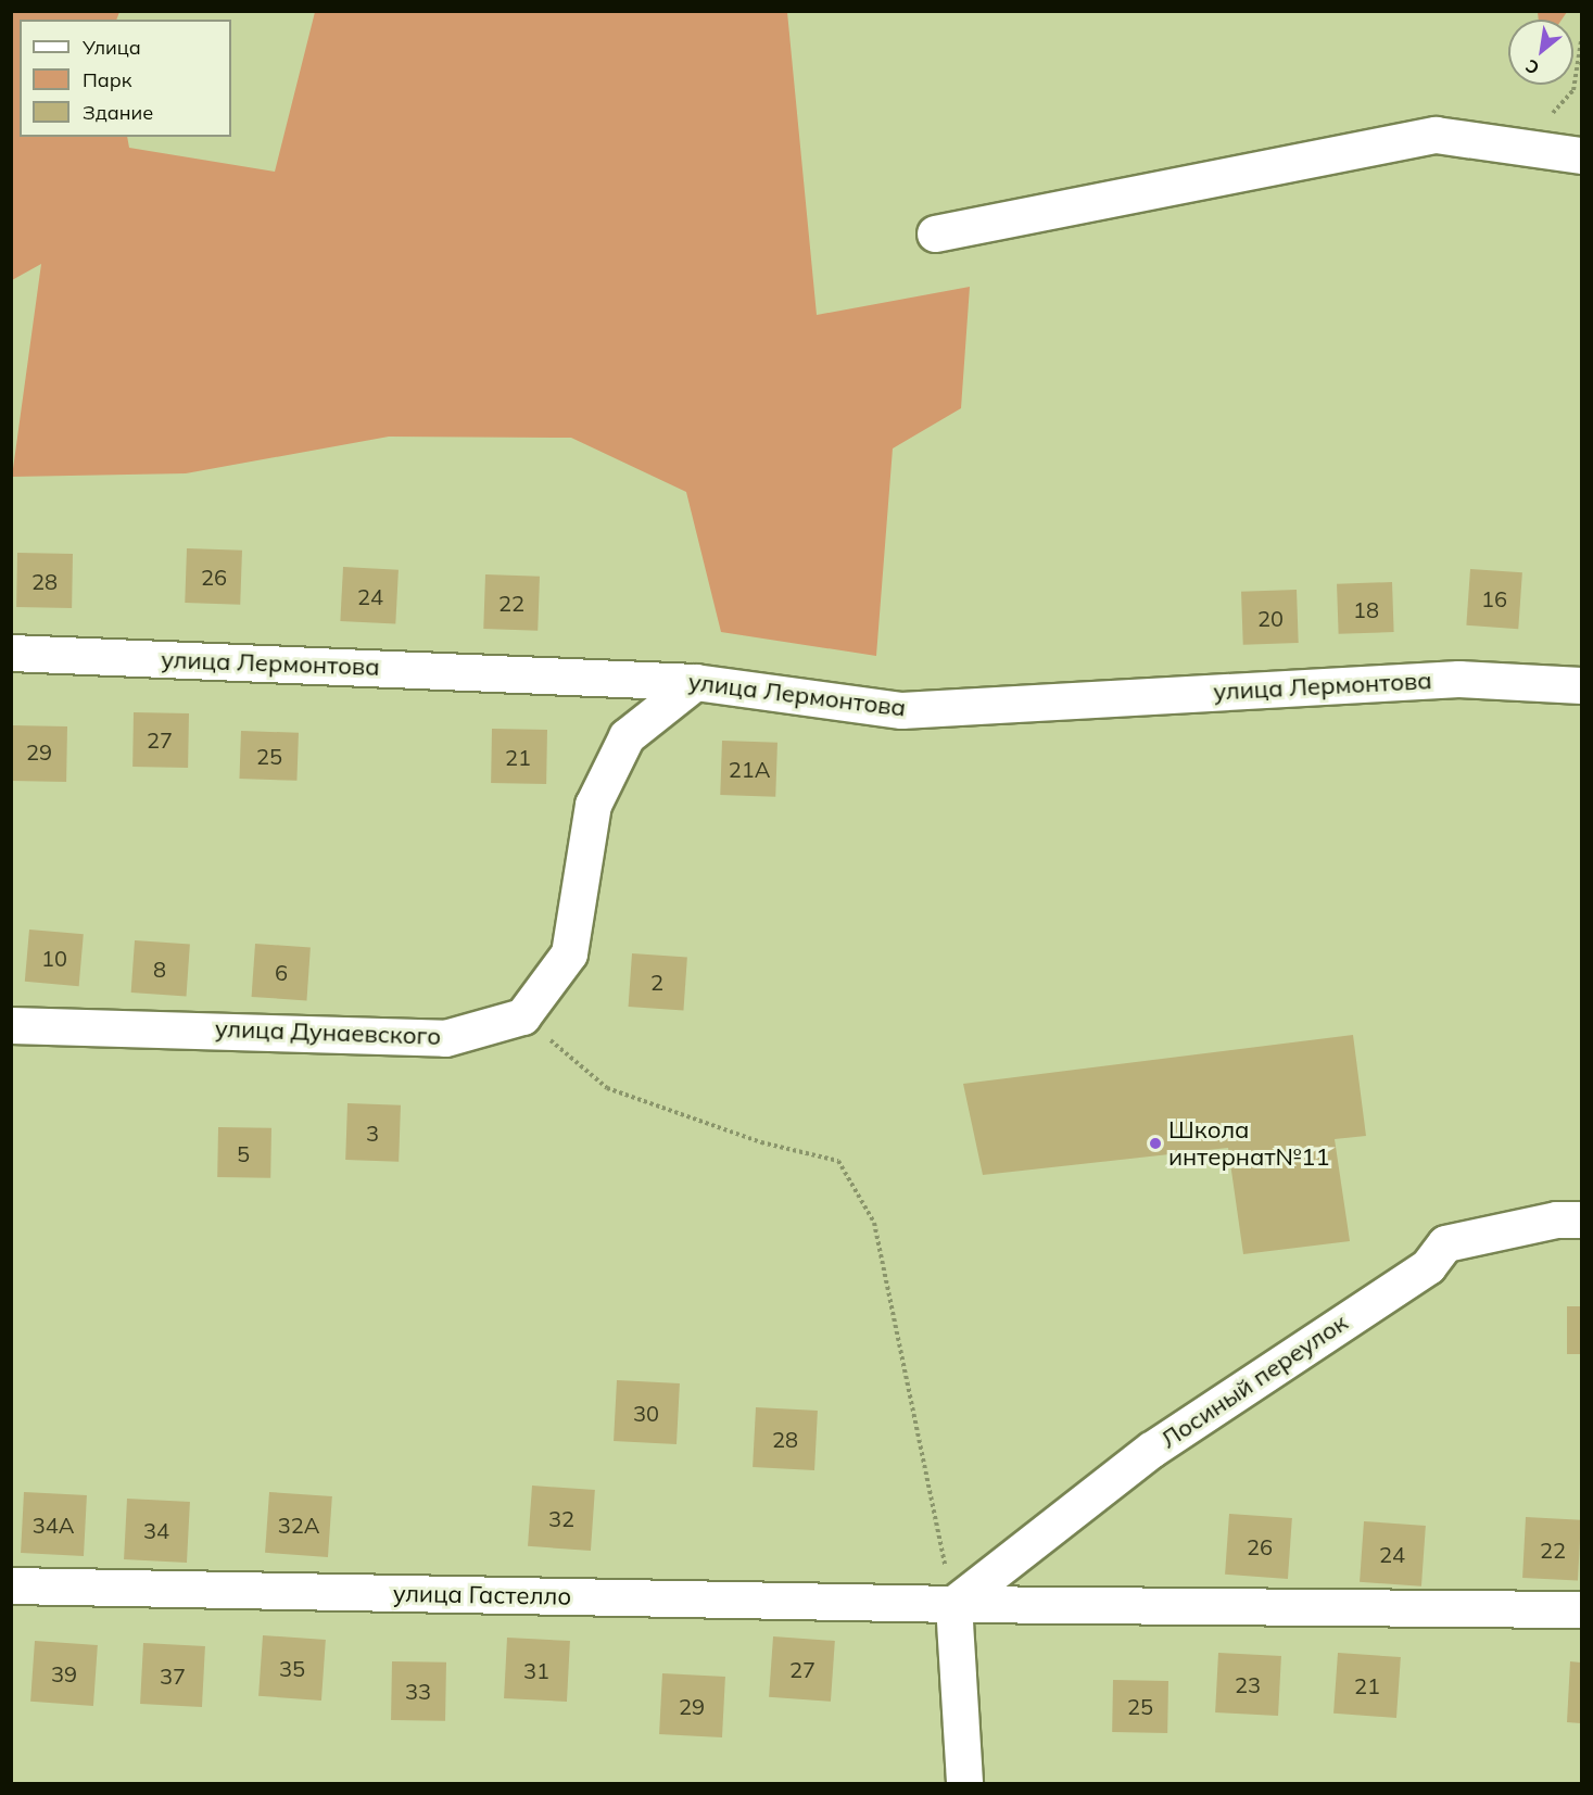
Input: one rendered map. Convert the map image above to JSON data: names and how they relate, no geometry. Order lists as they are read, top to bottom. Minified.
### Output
{"streets":{"street":["улица Лермонтова","улица Дунаевского","Лосиный переулок","улица Гастелло"]},"crossings":[["Лосиный переулок","улица Гастелло"]],"places":["Школа интернат№11"],"house_numbers":["26","28","24","16","22","18","20","27","29","25","21","21А","10","8","6","2","3","5","30","28","32","34А","32А","34","26","22","24","35","27","31","39","37","23","21","33","29","25"],"legend":["Улица","Парк","Здание"],"north":"bottom left"}
